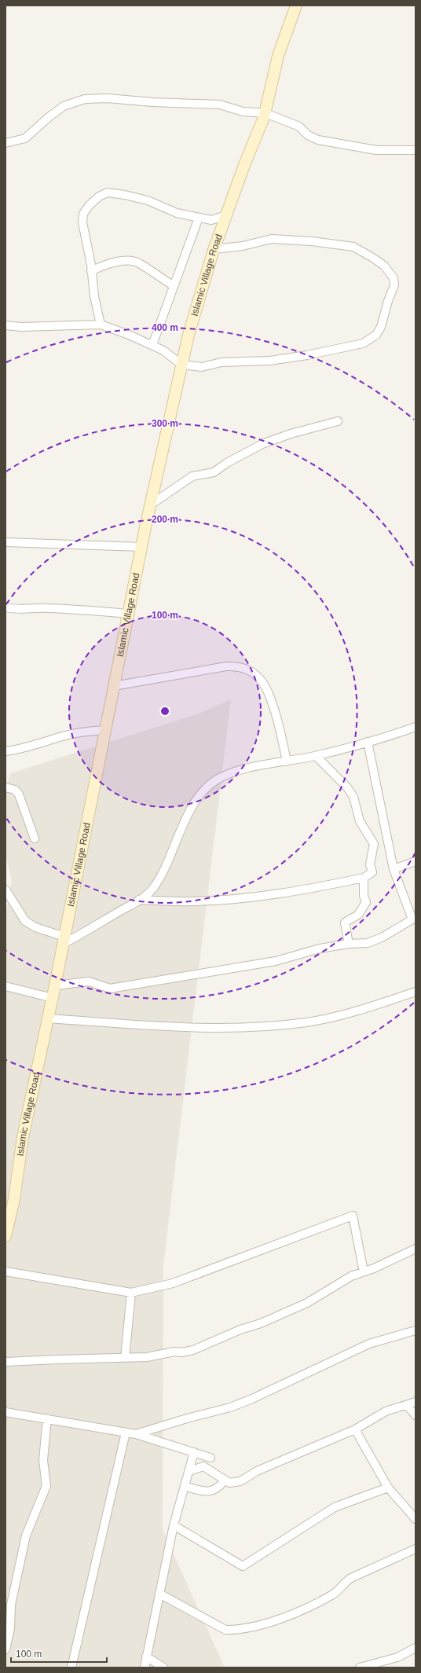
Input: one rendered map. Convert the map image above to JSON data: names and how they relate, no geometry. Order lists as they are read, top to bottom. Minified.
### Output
{"streets":{"street":["Islamic Village Road"]},"scale_bar":"100 m","rings":["400 m","300 m","200 m","100 m"]}
